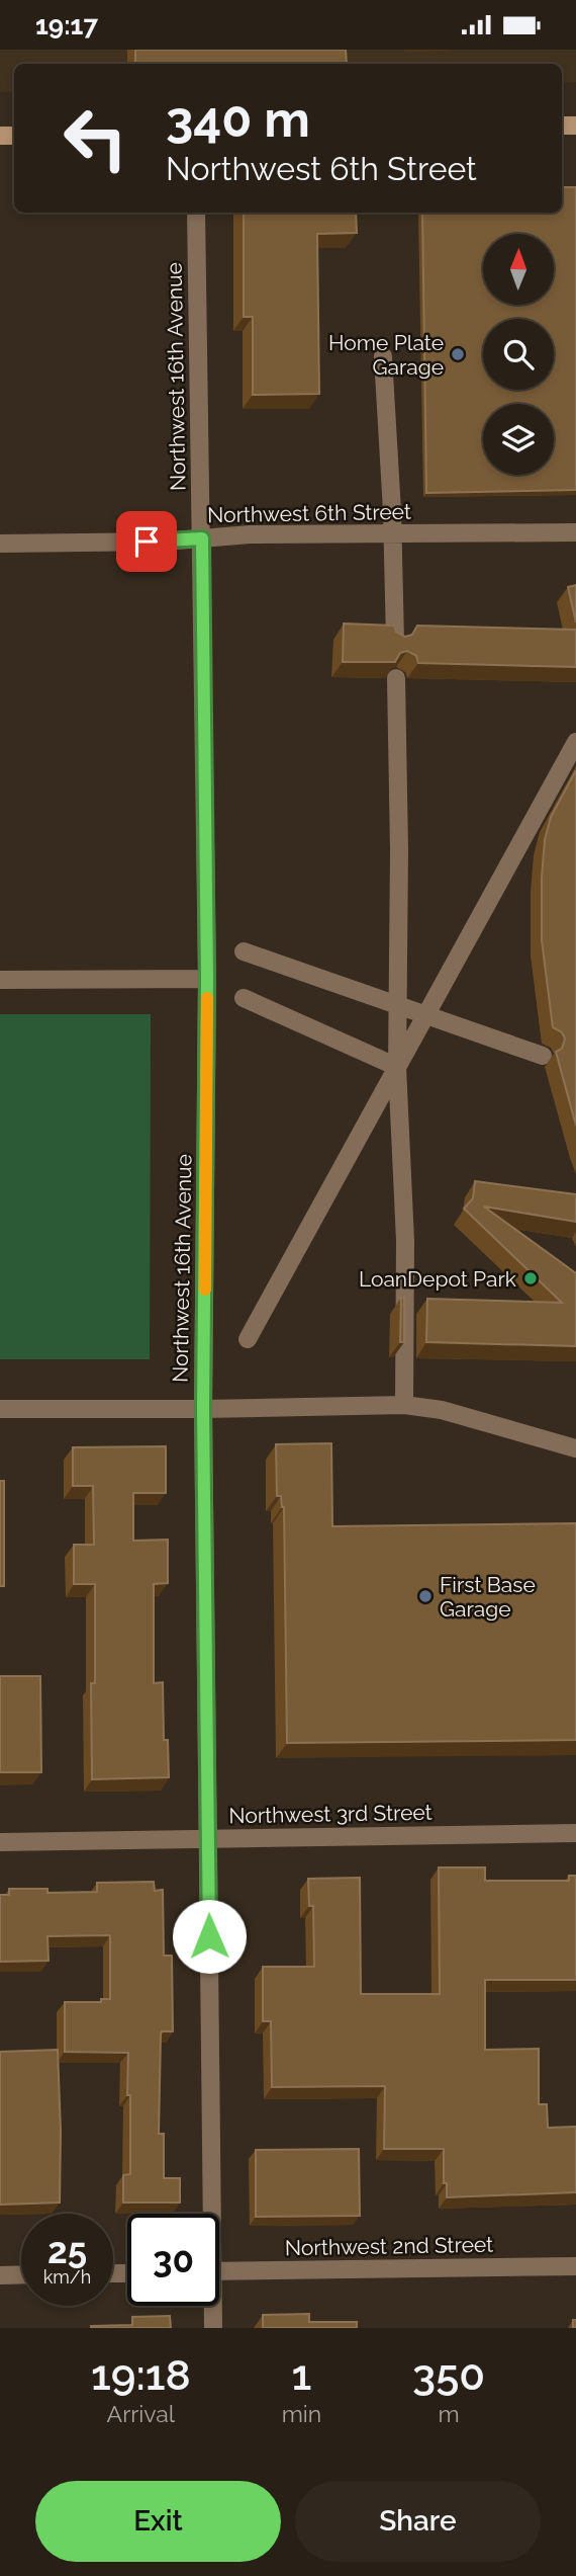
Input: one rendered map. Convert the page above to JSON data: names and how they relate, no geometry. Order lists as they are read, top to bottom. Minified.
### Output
{"streets":{"street":["Northwest 16th Avenue","Northwest 6th Street","Northwest 3rd Street","Northwest 2nd Street"]},"crossings":[["Northwest 16th Avenue","Northwest 6th Street"],["Northwest 16th Avenue","Northwest 3rd Street"]],"places":["Home Plate Garage","LoanDepot Park","First Base Garage"],"north":"top","page":{"status":"19:17","turn":["340 m","Northwest 6th Street"],"speed":"25 km/h","limit":"30","eta":["19:18","Arrival","1","min","350","m"],"buttons":["Exit","Share"]}}
